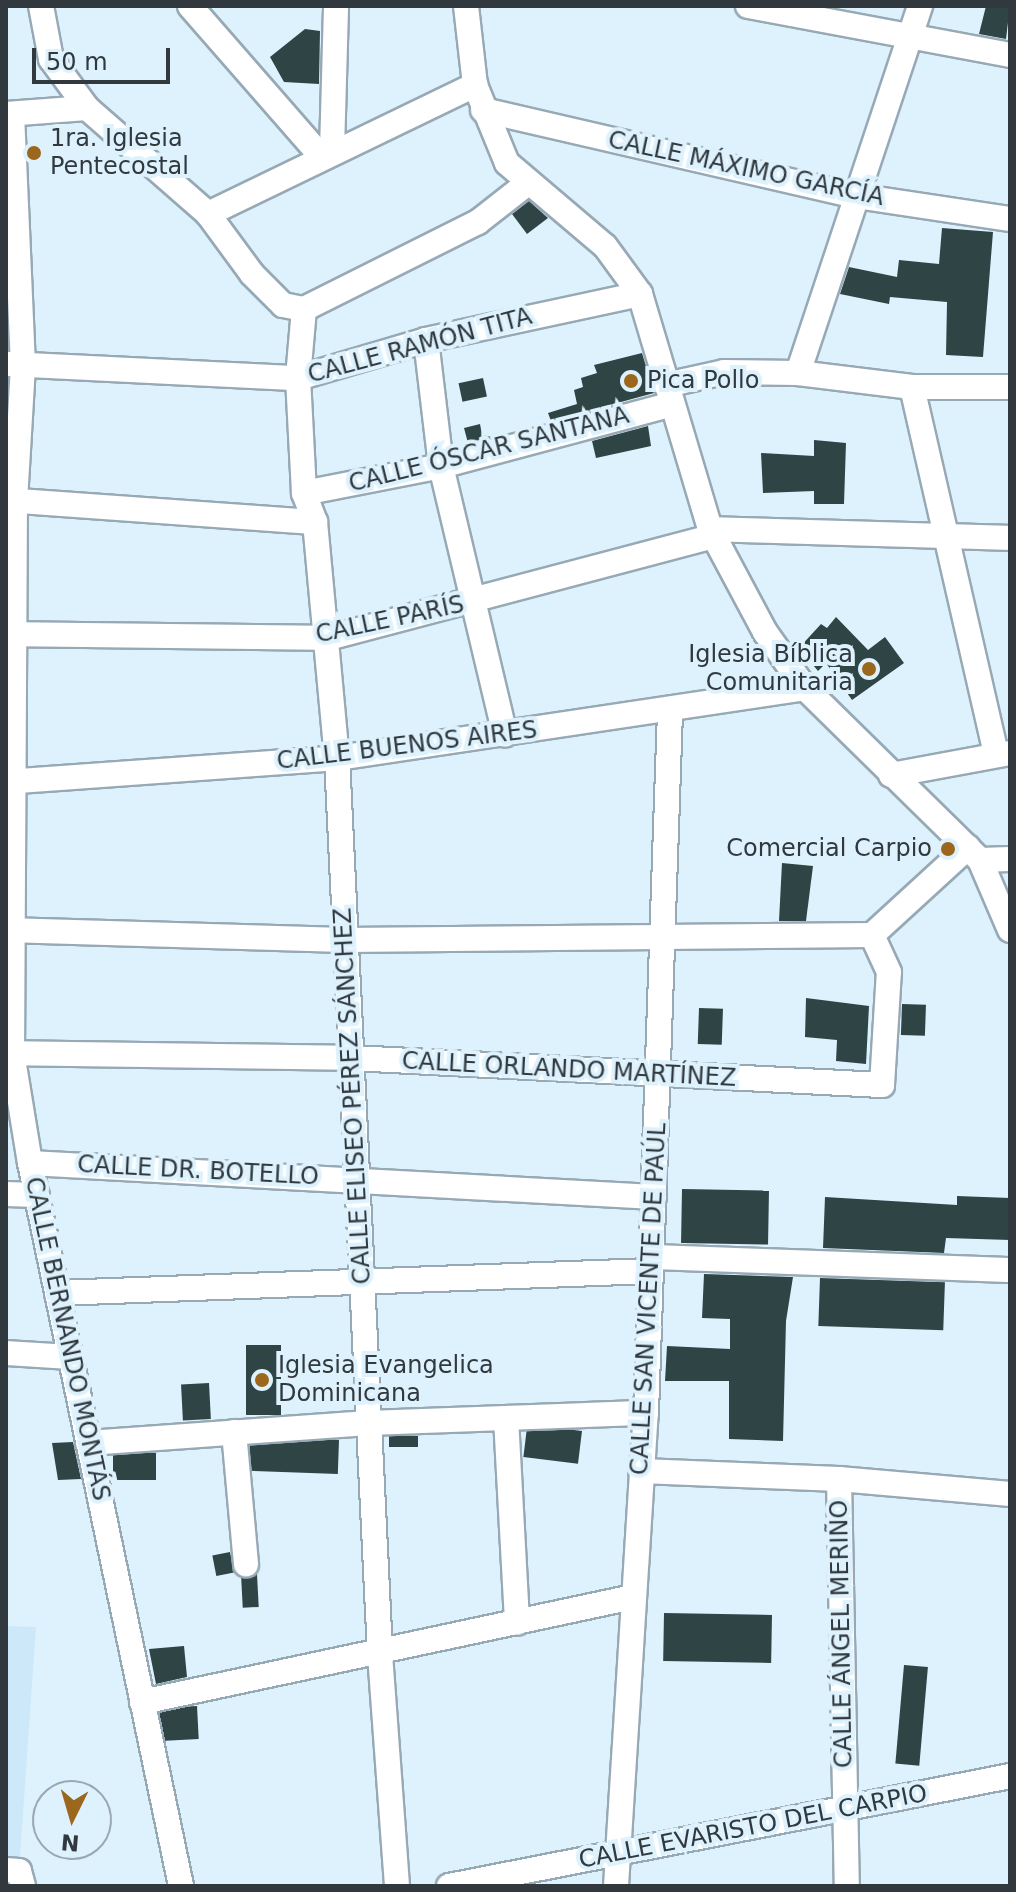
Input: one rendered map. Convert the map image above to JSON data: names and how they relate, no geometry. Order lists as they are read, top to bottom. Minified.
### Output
{"streets":{"street":["CALLE MÁXIMO GARCÍA","CALLE RAMÓN TITA","CALLE ÓSCAR SANTANA","CALLE PARÍS","CALLE BUENOS AIRES","CALLE ORLANDO MARTÍNEZ","CALLE ELISEO PÉREZ SÁNCHEZ","CALLE DR. BOTELLO","CALLE SAN VICENTE DE PAÚL","CALLE BERNANDO MONTÁS","CALLE ÁNGEL MERIÑO","CALLE EVARISTO DEL CARPIO"]},"crossings":[["CALLE RAMÓN TITA","CALLE ELISEO PÉREZ SÁNCHEZ"],["CALLE RAMÓN TITA","CALLE BERNANDO MONTÁS"],["CALLE ÓSCAR SANTANA","CALLE ELISEO PÉREZ SÁNCHEZ"],["CALLE PARÍS","CALLE ELISEO PÉREZ SÁNCHEZ"],["CALLE PARÍS","CALLE BERNANDO MONTÁS"],["CALLE BUENOS AIRES","CALLE ELISEO PÉREZ SÁNCHEZ"],["CALLE BUENOS AIRES","CALLE SAN VICENTE DE PAÚL"],["CALLE BUENOS AIRES","CALLE BERNANDO MONTÁS"],["CALLE ORLANDO MARTÍNEZ","CALLE ELISEO PÉREZ SÁNCHEZ"],["CALLE ORLANDO MARTÍNEZ","CALLE SAN VICENTE DE PAÚL"],["CALLE ORLANDO MARTÍNEZ","CALLE BERNANDO MONTÁS"],["CALLE ELISEO PÉREZ SÁNCHEZ","CALLE DR. BOTELLO"],["CALLE DR. BOTELLO","CALLE SAN VICENTE DE PAÚL"],["CALLE DR. BOTELLO","CALLE BERNANDO MONTÁS"],["CALLE SAN VICENTE DE PAÚL","CALLE EVARISTO DEL CARPIO"],["CALLE ÁNGEL MERIÑO","CALLE EVARISTO DEL CARPIO"]],"places":["1ra. Iglesia Pentecostal","Pica Pollo","Iglesia Bíblica Comunitaria","Comercial Carpio","Iglesia Evangelica Dominicana"],"scale_bar":"50 m","north":"bottom"}
